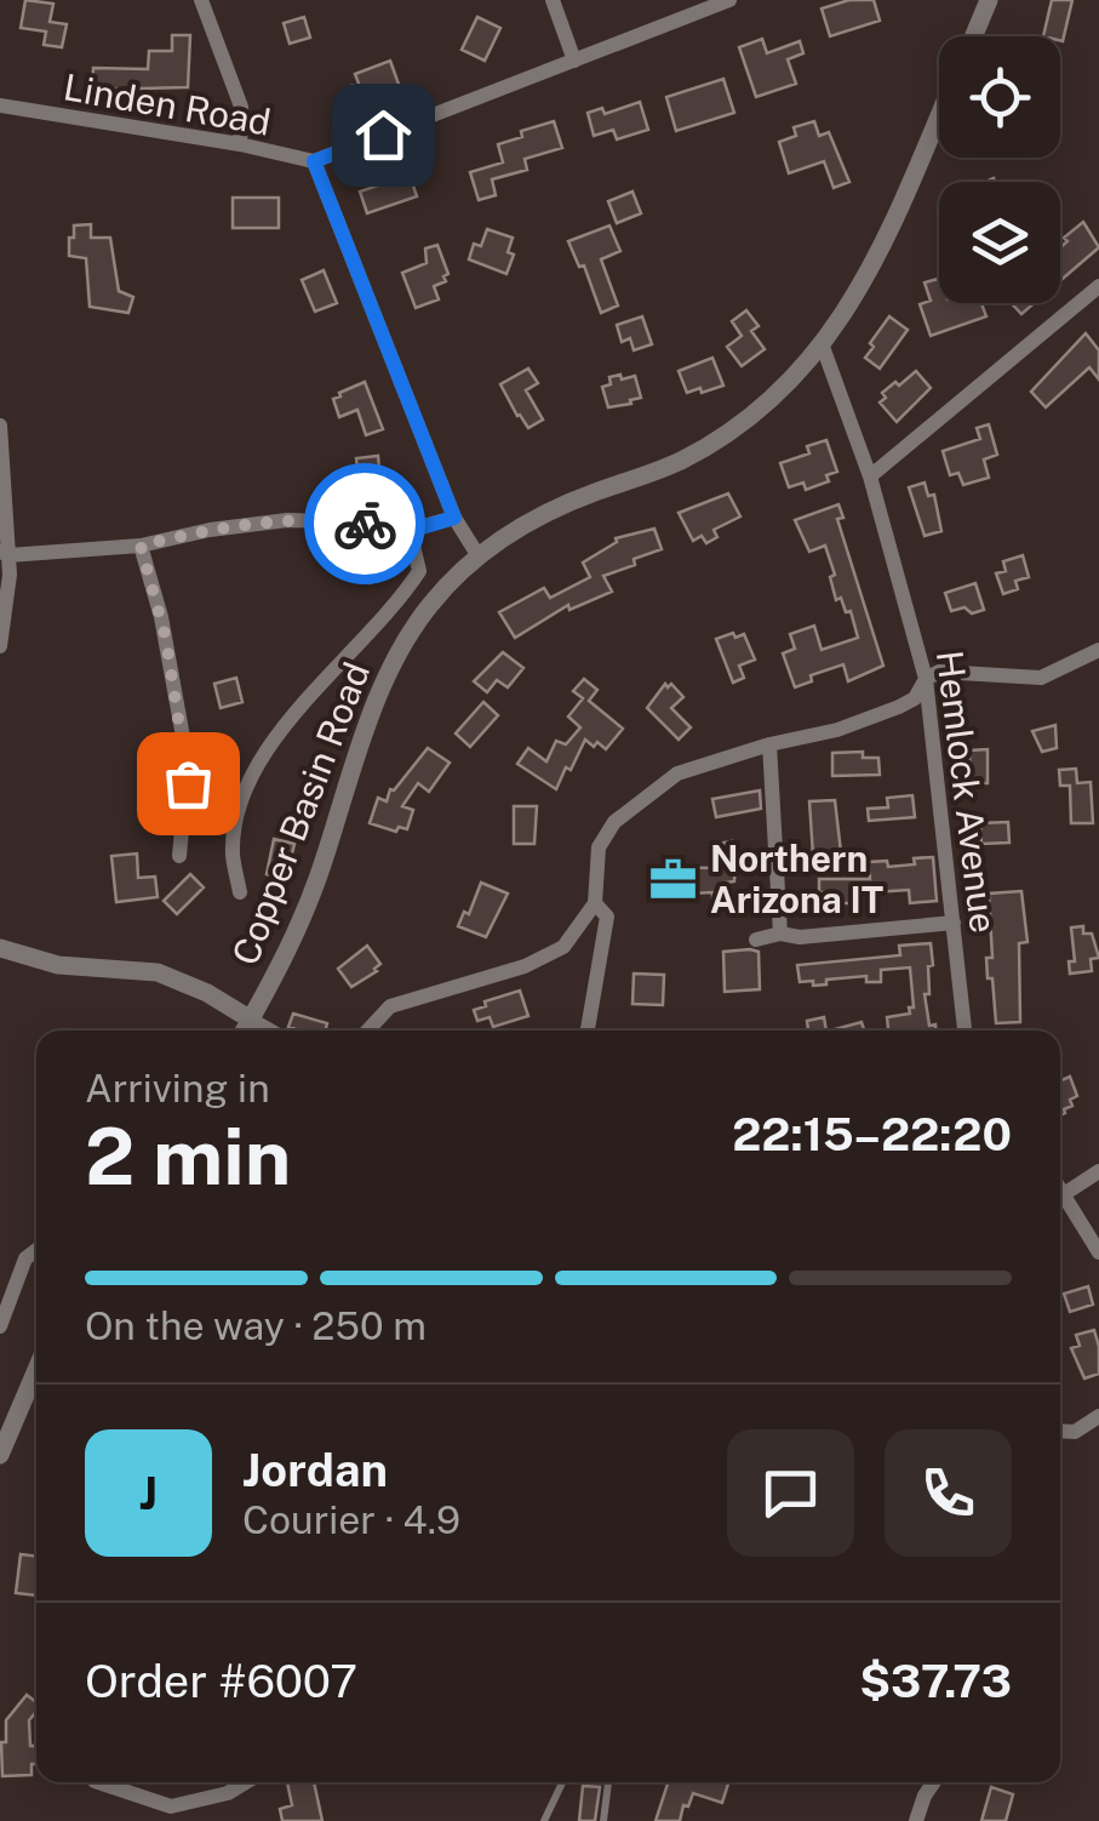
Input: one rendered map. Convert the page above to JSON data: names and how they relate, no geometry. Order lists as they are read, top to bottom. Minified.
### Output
{"streets":{"street":["Linden Road","Hemlock Avenue","Copper Basin Road"]},"crossings":[["Hemlock Avenue","Copper Basin Road"]],"places":{"office":["Northern Arizona IT"]},"page":{"heading":["2 min","Arriving in","22:15–22:20"],"panel":["Jordan","Courier · 4.9","Order #6007","$37.73"],"bar":"On the way · 250 m","round":"J"}}
